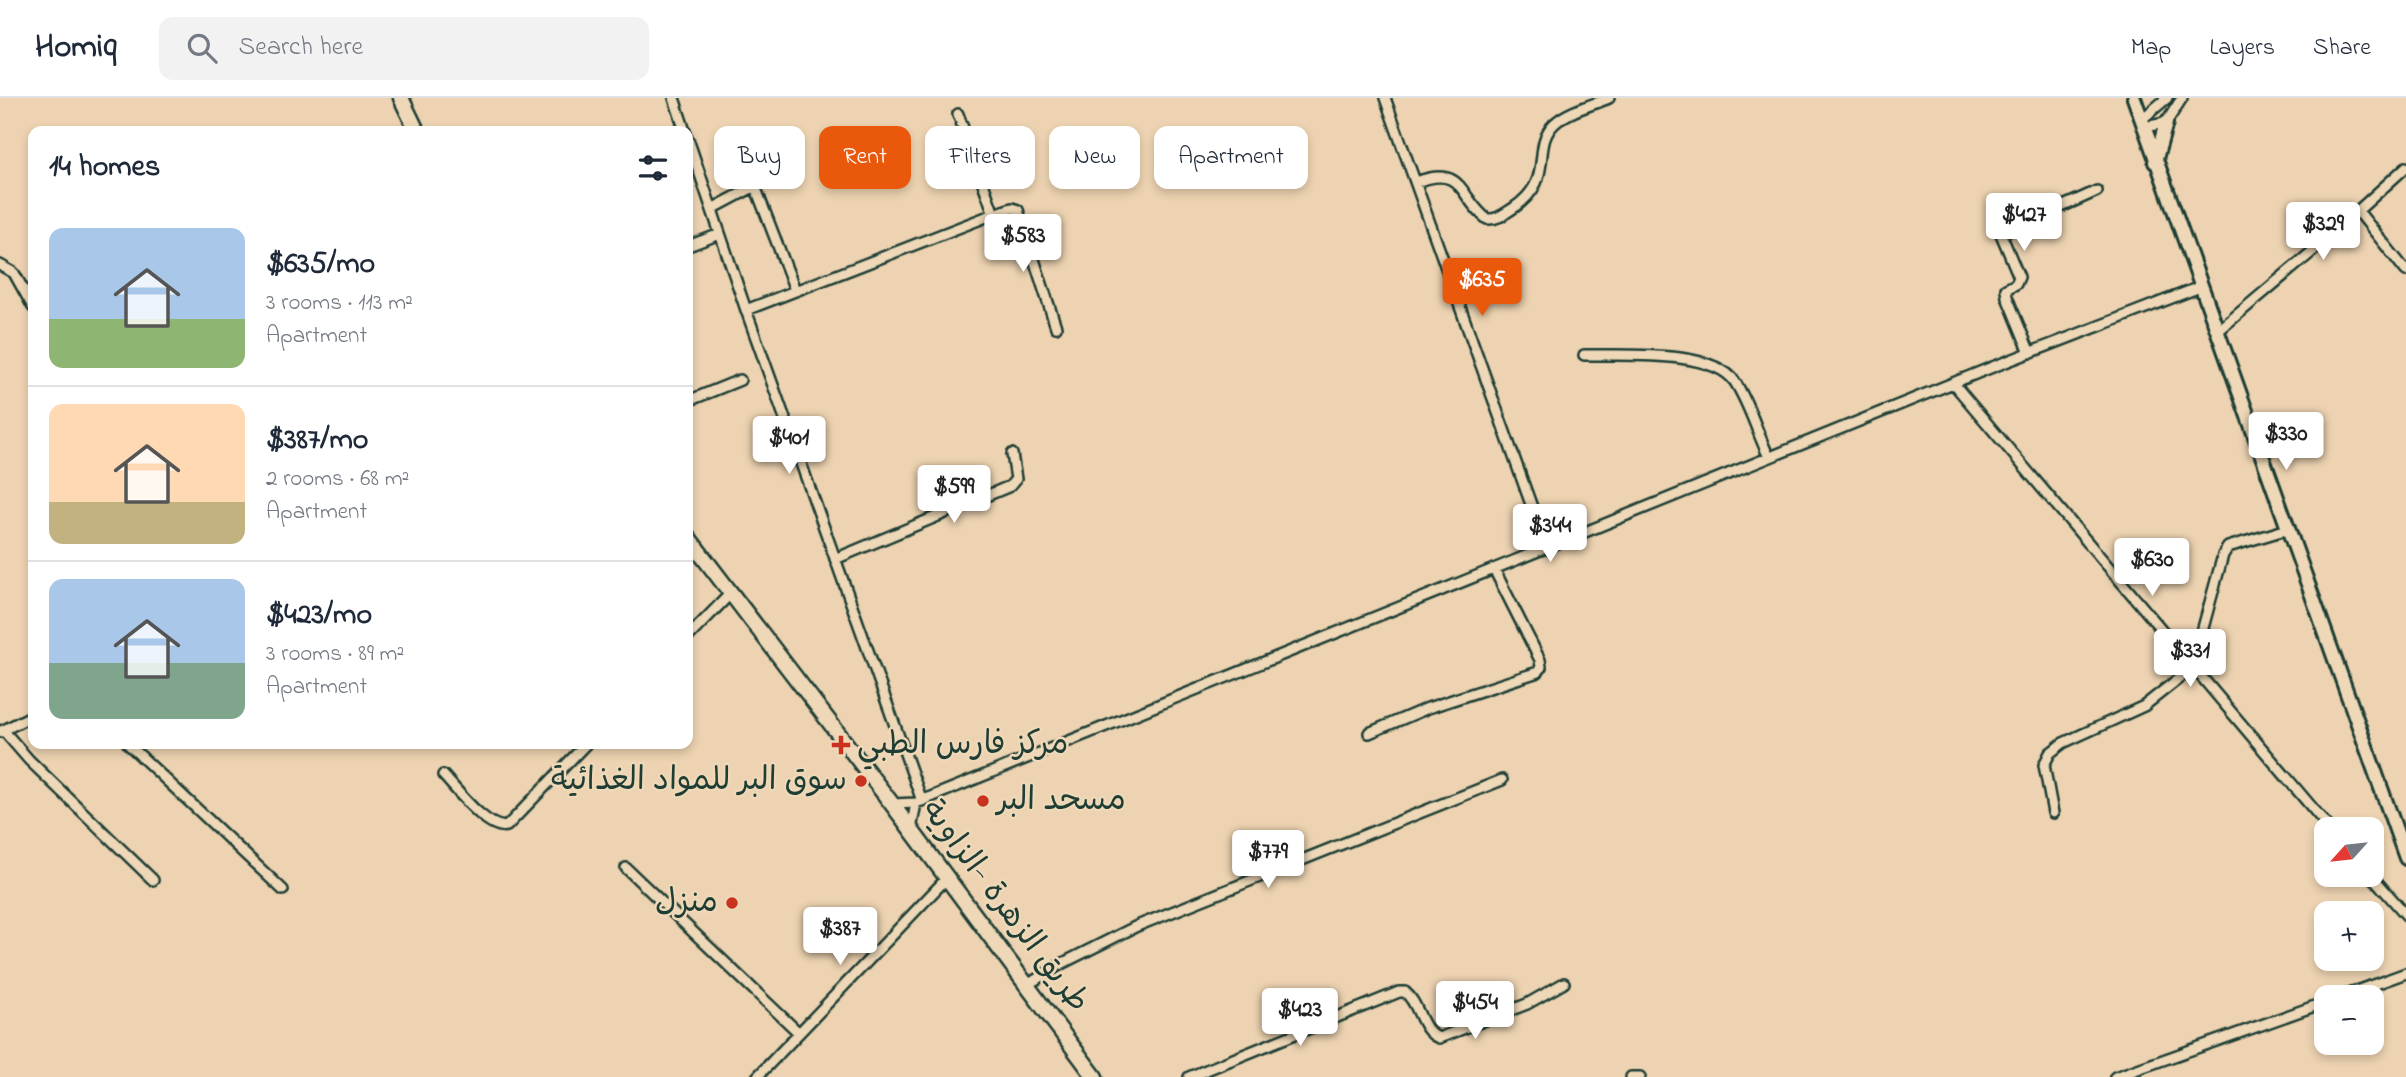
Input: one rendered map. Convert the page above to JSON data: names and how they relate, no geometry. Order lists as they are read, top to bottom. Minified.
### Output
{"streets":{"main road":["طريق الزهرة -الزاوية"]},"places":{"health":["مركز فارس الطبي"],"other":["سوق البر للمواد الغذائية","مسحد البر","منزل"]},"north":"bottom left","page":{"header":"Homiq","search":"Search here","nav":["Map","Layers","Share"],"chip":["Buy","Rent","Filters","New","Apartment"],"heading":"14 homes","price":["$427","$329","$583","$635","$330","$401","$599","$344","$630","$331","$779","$387","$454","$423"],"list":[{"name":"$635/mo","note":"3 rooms · 113 m² · Apartment"},{"name":"$387/mo","note":"2 rooms · 68 m² · Apartment"},{"name":"$423/mo","note":"3 rooms · 89 m² · Apartment"}],"map_buttons":["+","−"]}}
